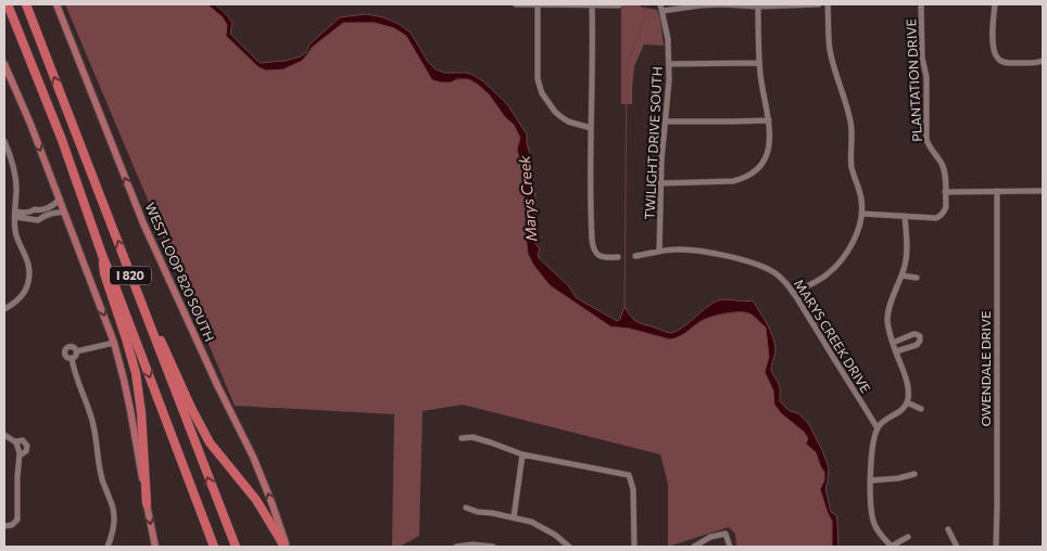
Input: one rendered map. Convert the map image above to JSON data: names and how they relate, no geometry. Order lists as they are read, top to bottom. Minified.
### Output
{"streets":{"highway":["I 820"],"main road":["WEST LOOP 820 SOUTH"],"street":["PLANTATION DRIVE","TWILIGHT DRIVE SOUTH","MARYS CREEK DRIVE","OWENDALE DRIVE"]},"crossings":[["TWILIGHT DRIVE SOUTH","MARYS CREEK DRIVE"]],"one_way":["WEST LOOP 820 SOUTH"],"water":["Marys Creek"]}
